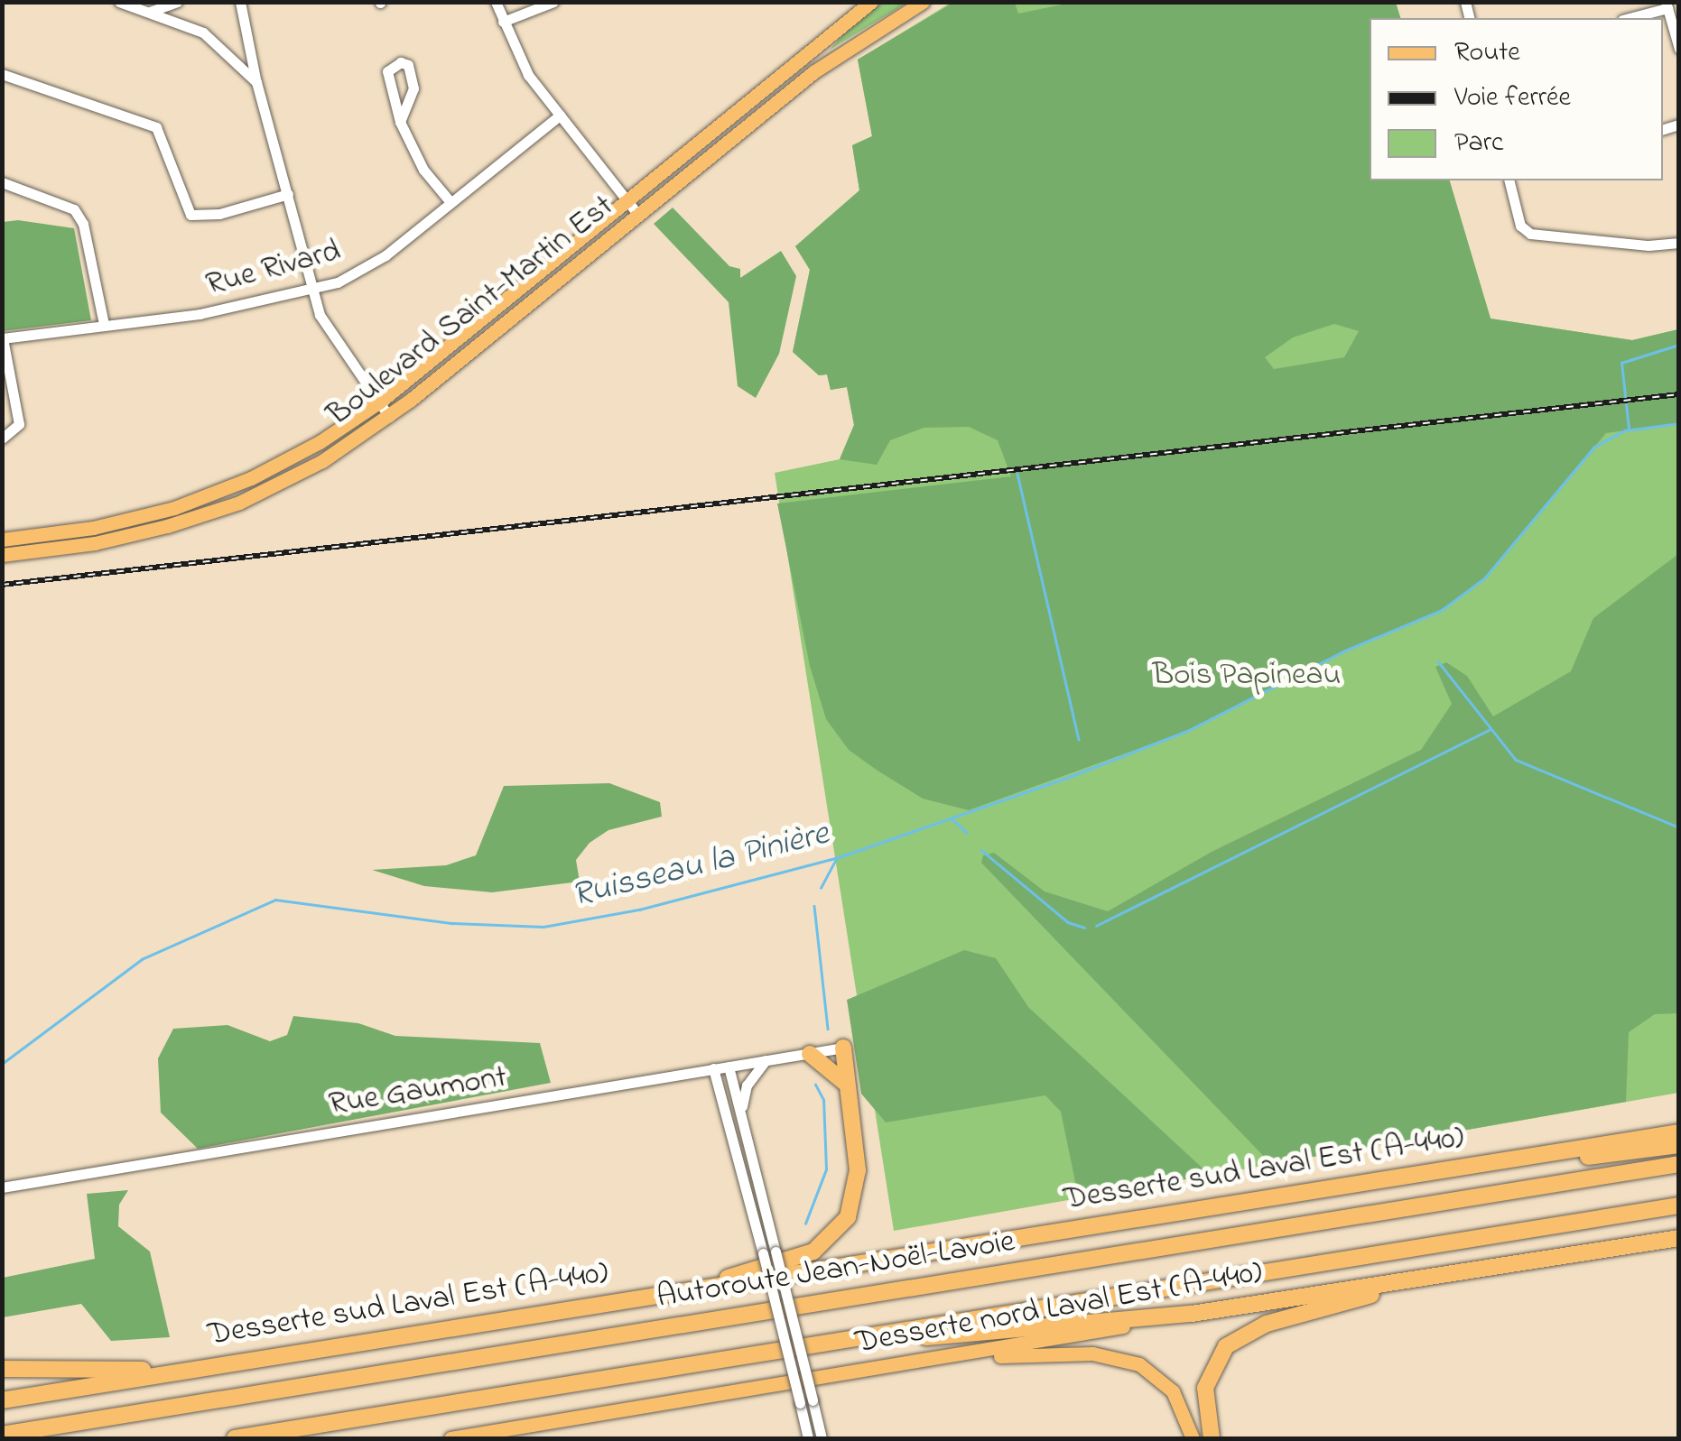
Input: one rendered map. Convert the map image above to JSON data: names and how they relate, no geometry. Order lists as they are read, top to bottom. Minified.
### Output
{"streets":{"highway":["Desserte sud Laval Est (A-440)","Autoroute Jean-Noël-Lavoie","Desserte nord Laval Est (A-440)"],"main road":["Boulevard Saint-Martin Est"],"street":["Rue Rivard","Rue Gaumont"]},"water":["Ruisseau la Pinière"],"parks":["Bois Papineau"],"legend":["Route","Voie ferrée","Parc"]}
